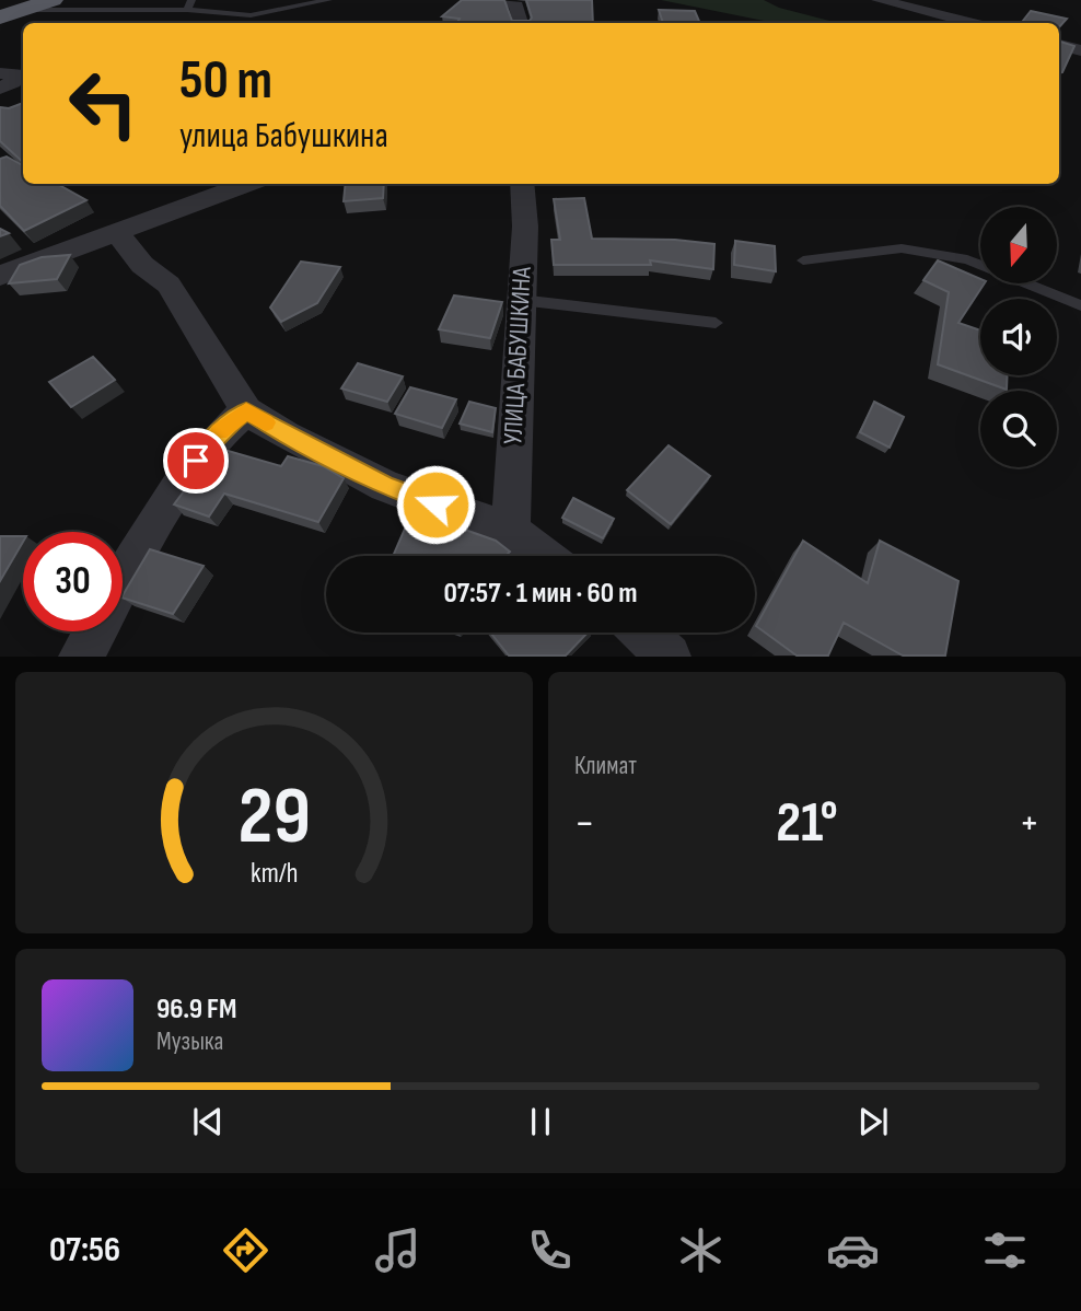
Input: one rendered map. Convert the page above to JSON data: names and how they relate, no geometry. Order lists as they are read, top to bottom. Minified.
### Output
{"streets":{"street":["УЛИЦА БАБУШКИНА"]},"north":"bottom","page":{"turn":["50 m","улица Бабушкина"],"limit":"30","trip":"07:57 · 1 мин · 60 m","tile":"Климат","heat":["−","21°","+"],"song":["96.9 FM","Музыка"],"tabs":"07:56","gauge":["29","km/h"]}}
